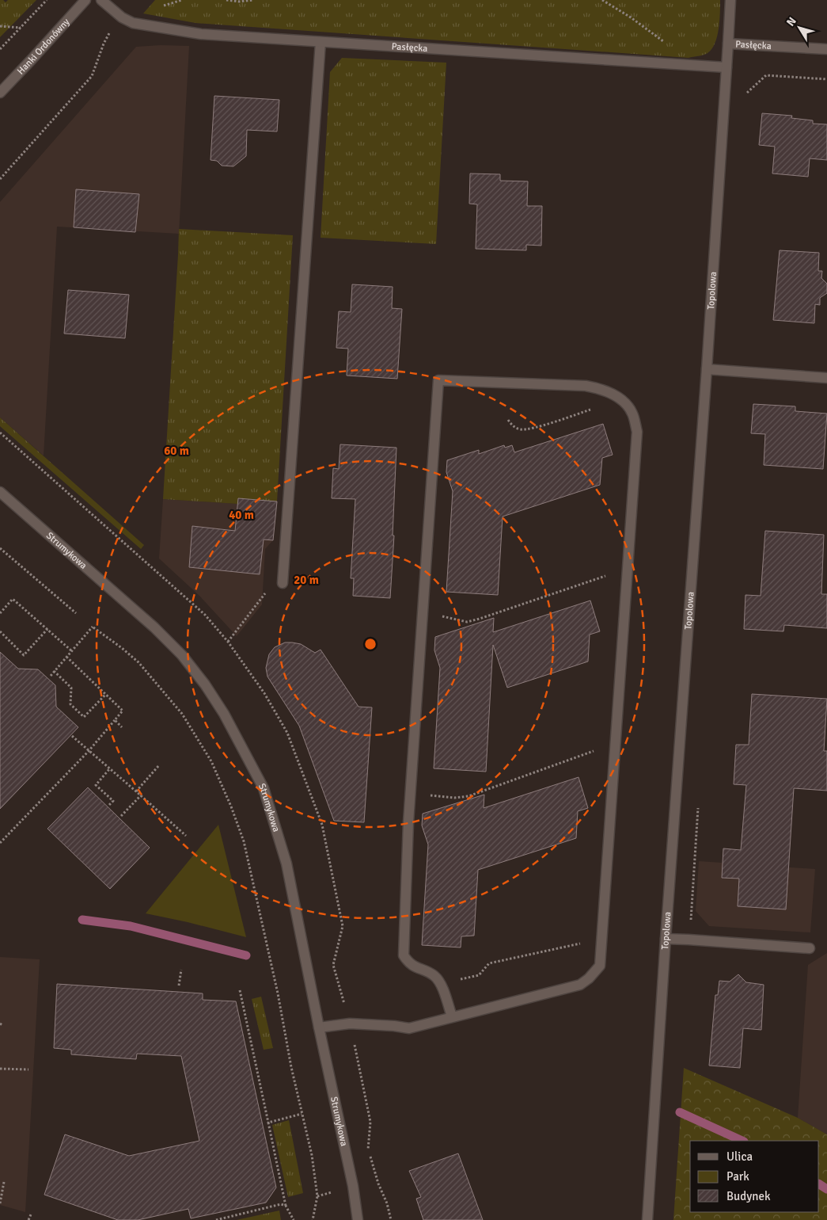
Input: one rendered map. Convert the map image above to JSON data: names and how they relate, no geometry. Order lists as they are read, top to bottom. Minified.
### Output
{"streets":{"street":["Pasłęcka","Hanki Ordonówny","Topolowa","Strumykowa"]},"crossings":[["Pasłęcka","Topolowa"]],"legend":["Ulica","Park","Budynek"],"north":"top left","rings":["60 m","40 m","20 m"]}
